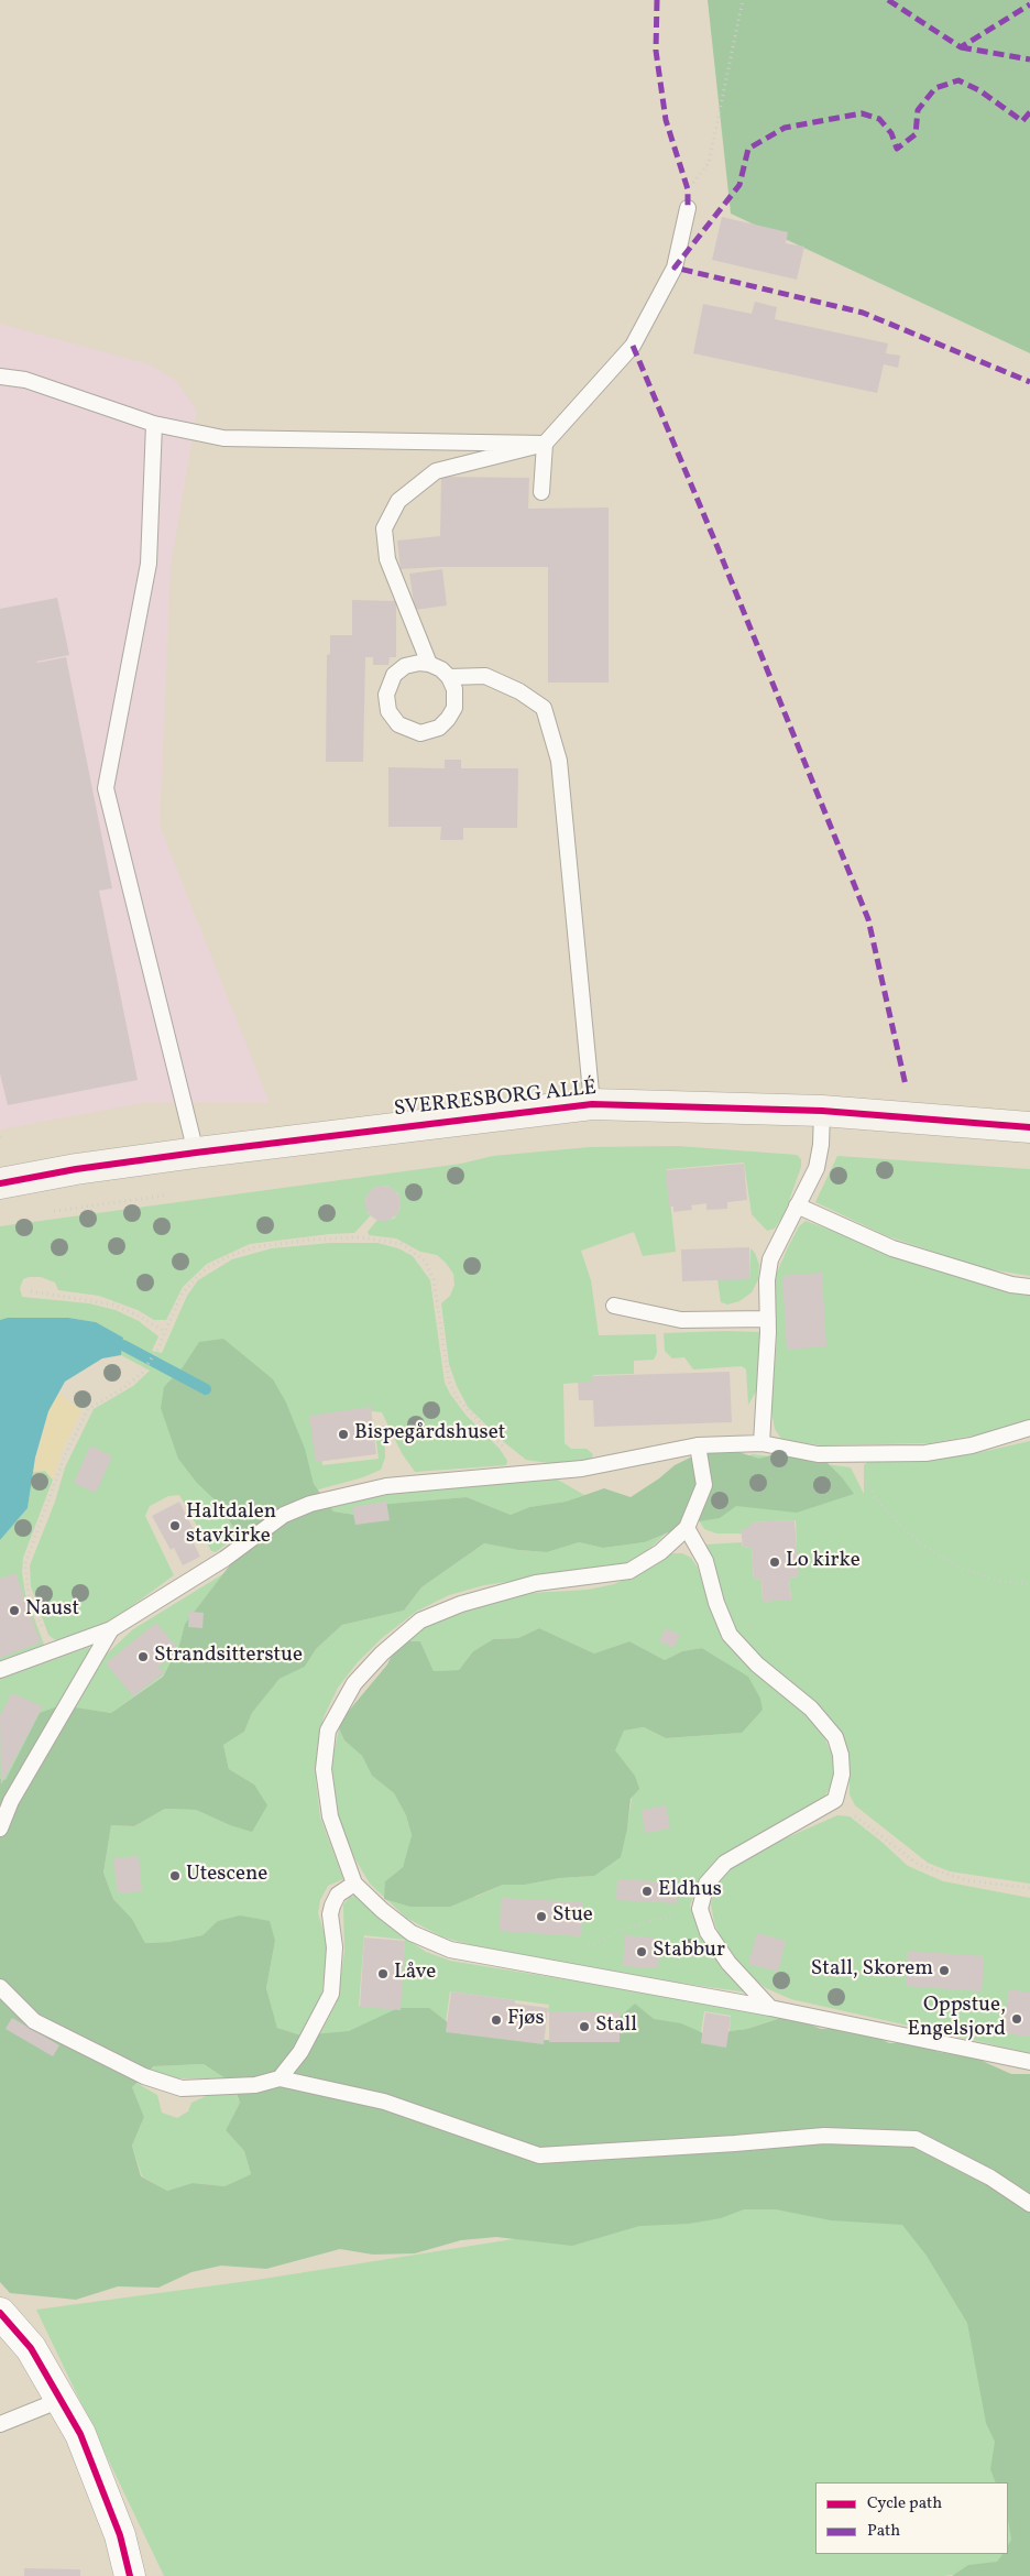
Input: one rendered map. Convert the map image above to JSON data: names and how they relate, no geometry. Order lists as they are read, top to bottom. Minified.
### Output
{"streets":{"street":["SVERRESBORG ALLÉ"]},"places":["Bispegårdshuset","Haltdalen stavkirke","Lo kirke","Naust","Strandsitterstue","Utescene","Eldhus","Stue","Stabbur","Stall, Skorem","Låve","Oppstue, Engelsjord","Fjøs","Stall"],"legend":["Cycle path","Path"]}
